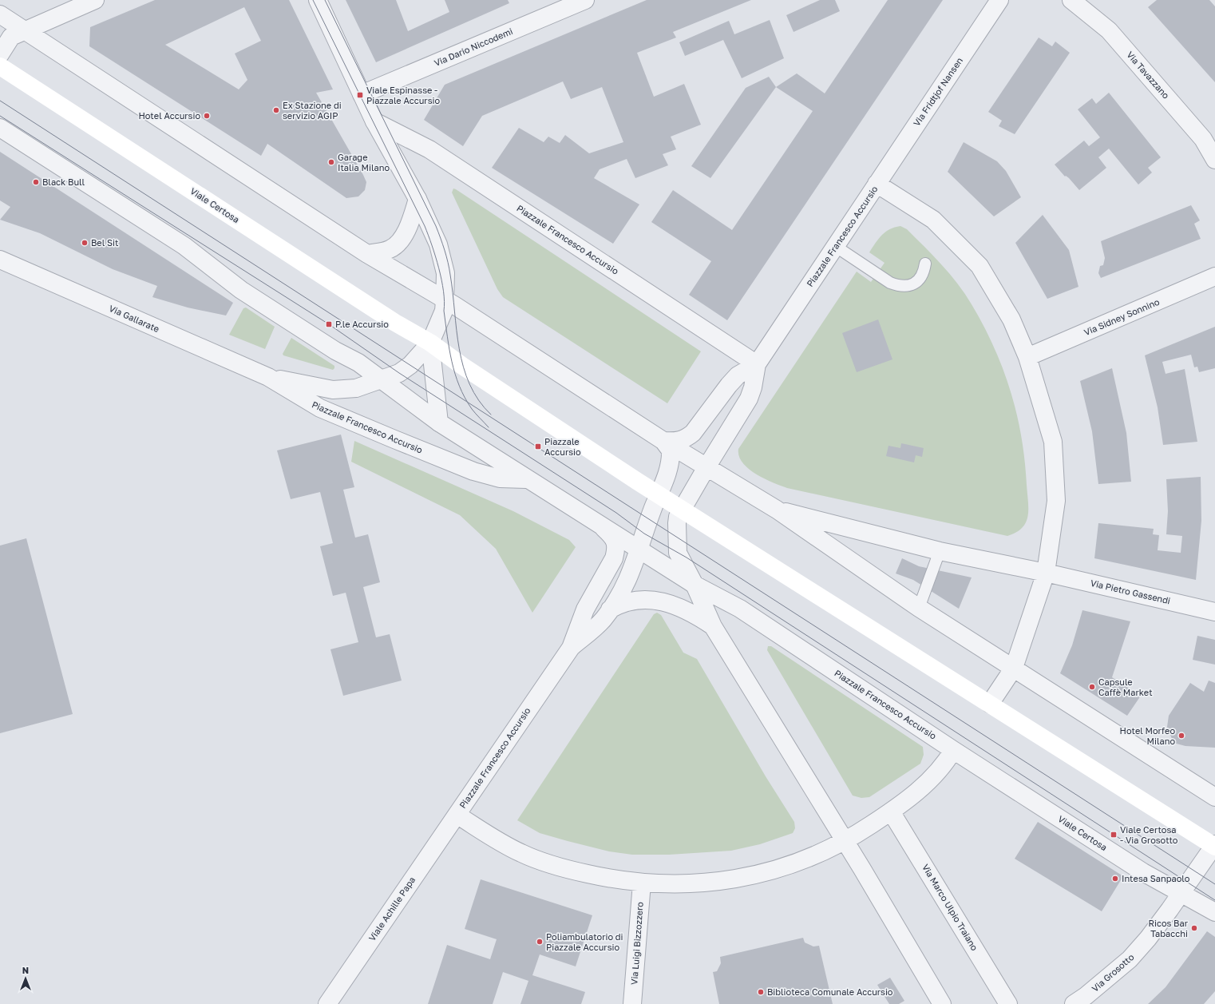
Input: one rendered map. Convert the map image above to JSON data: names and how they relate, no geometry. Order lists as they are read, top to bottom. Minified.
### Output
{"streets":{"main road":["Viale Certosa"],"street":["Via Dario Niccodemi","Via Tavazzano","Via Fridtjof Nansen","Piazzale Francesco Accursio","Via Sidney Sonnino","Via Gallarate","Via Pietro Gassendi","Via Marco Ulpio Traiano","Viale Achille Papa","Via Luigi Bizzozzero","Via Grosotto"]},"crossings":[["Via Fridtjof Nansen","Piazzale Francesco Accursio"],["Viale Certosa","Piazzale Francesco Accursio"],["Viale Certosa","Via Grosotto"],["Piazzale Francesco Accursio","Via Sidney Sonnino"],["Piazzale Francesco Accursio","Via Gallarate"],["Piazzale Francesco Accursio","Via Pietro Gassendi"],["Piazzale Francesco Accursio","Via Marco Ulpio Traiano"],["Piazzale Francesco Accursio","Viale Achille Papa"],["Piazzale Francesco Accursio","Via Luigi Bizzozzero"]],"places":{"transit":["Viale Espinasse - Piazzale Accursio","P.le Accursio","Piazzale Accursio","Viale Certosa - Via Grosotto"],"other":["Ex Stazione di servizio AGIP","Hotel Accursio","Garage Italia Milano","Black Bull","Bel Sit","Capsule Caffè Market","Hotel Morfeo Milano","Intesa Sanpaolo","Ricos Bar Tabacchi","Poliambulatorio di Piazzale Accursio","Biblioteca Comunale Accursio"]},"north":"top"}
